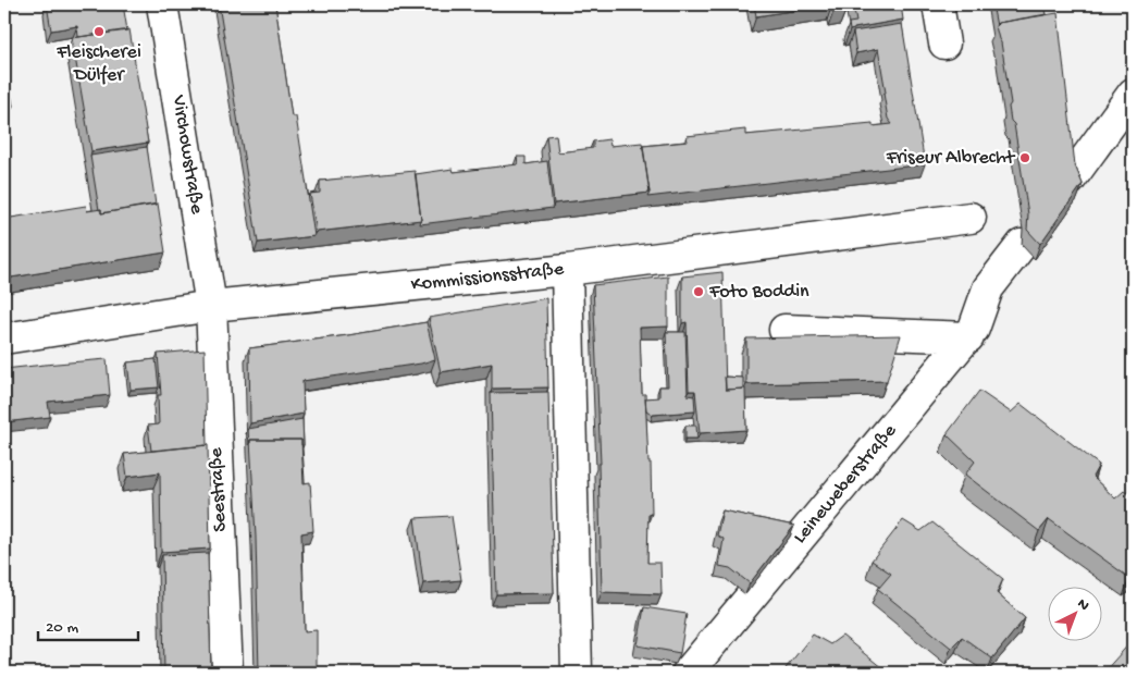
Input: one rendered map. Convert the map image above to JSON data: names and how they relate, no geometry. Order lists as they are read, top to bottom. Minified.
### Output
{"streets":{"street":["Virchowstraße","Kommissionsstraße","Leineweberstraße","Seestraße"]},"crossings":[["Virchowstraße","Kommissionsstraße"],["Virchowstraße","Seestraße"],["Kommissionsstraße","Seestraße"]],"places":["Fleischerei Dülfer","Friseur Albrecht","Foto Boddin"],"scale_bar":"20 m","north":"top right"}
